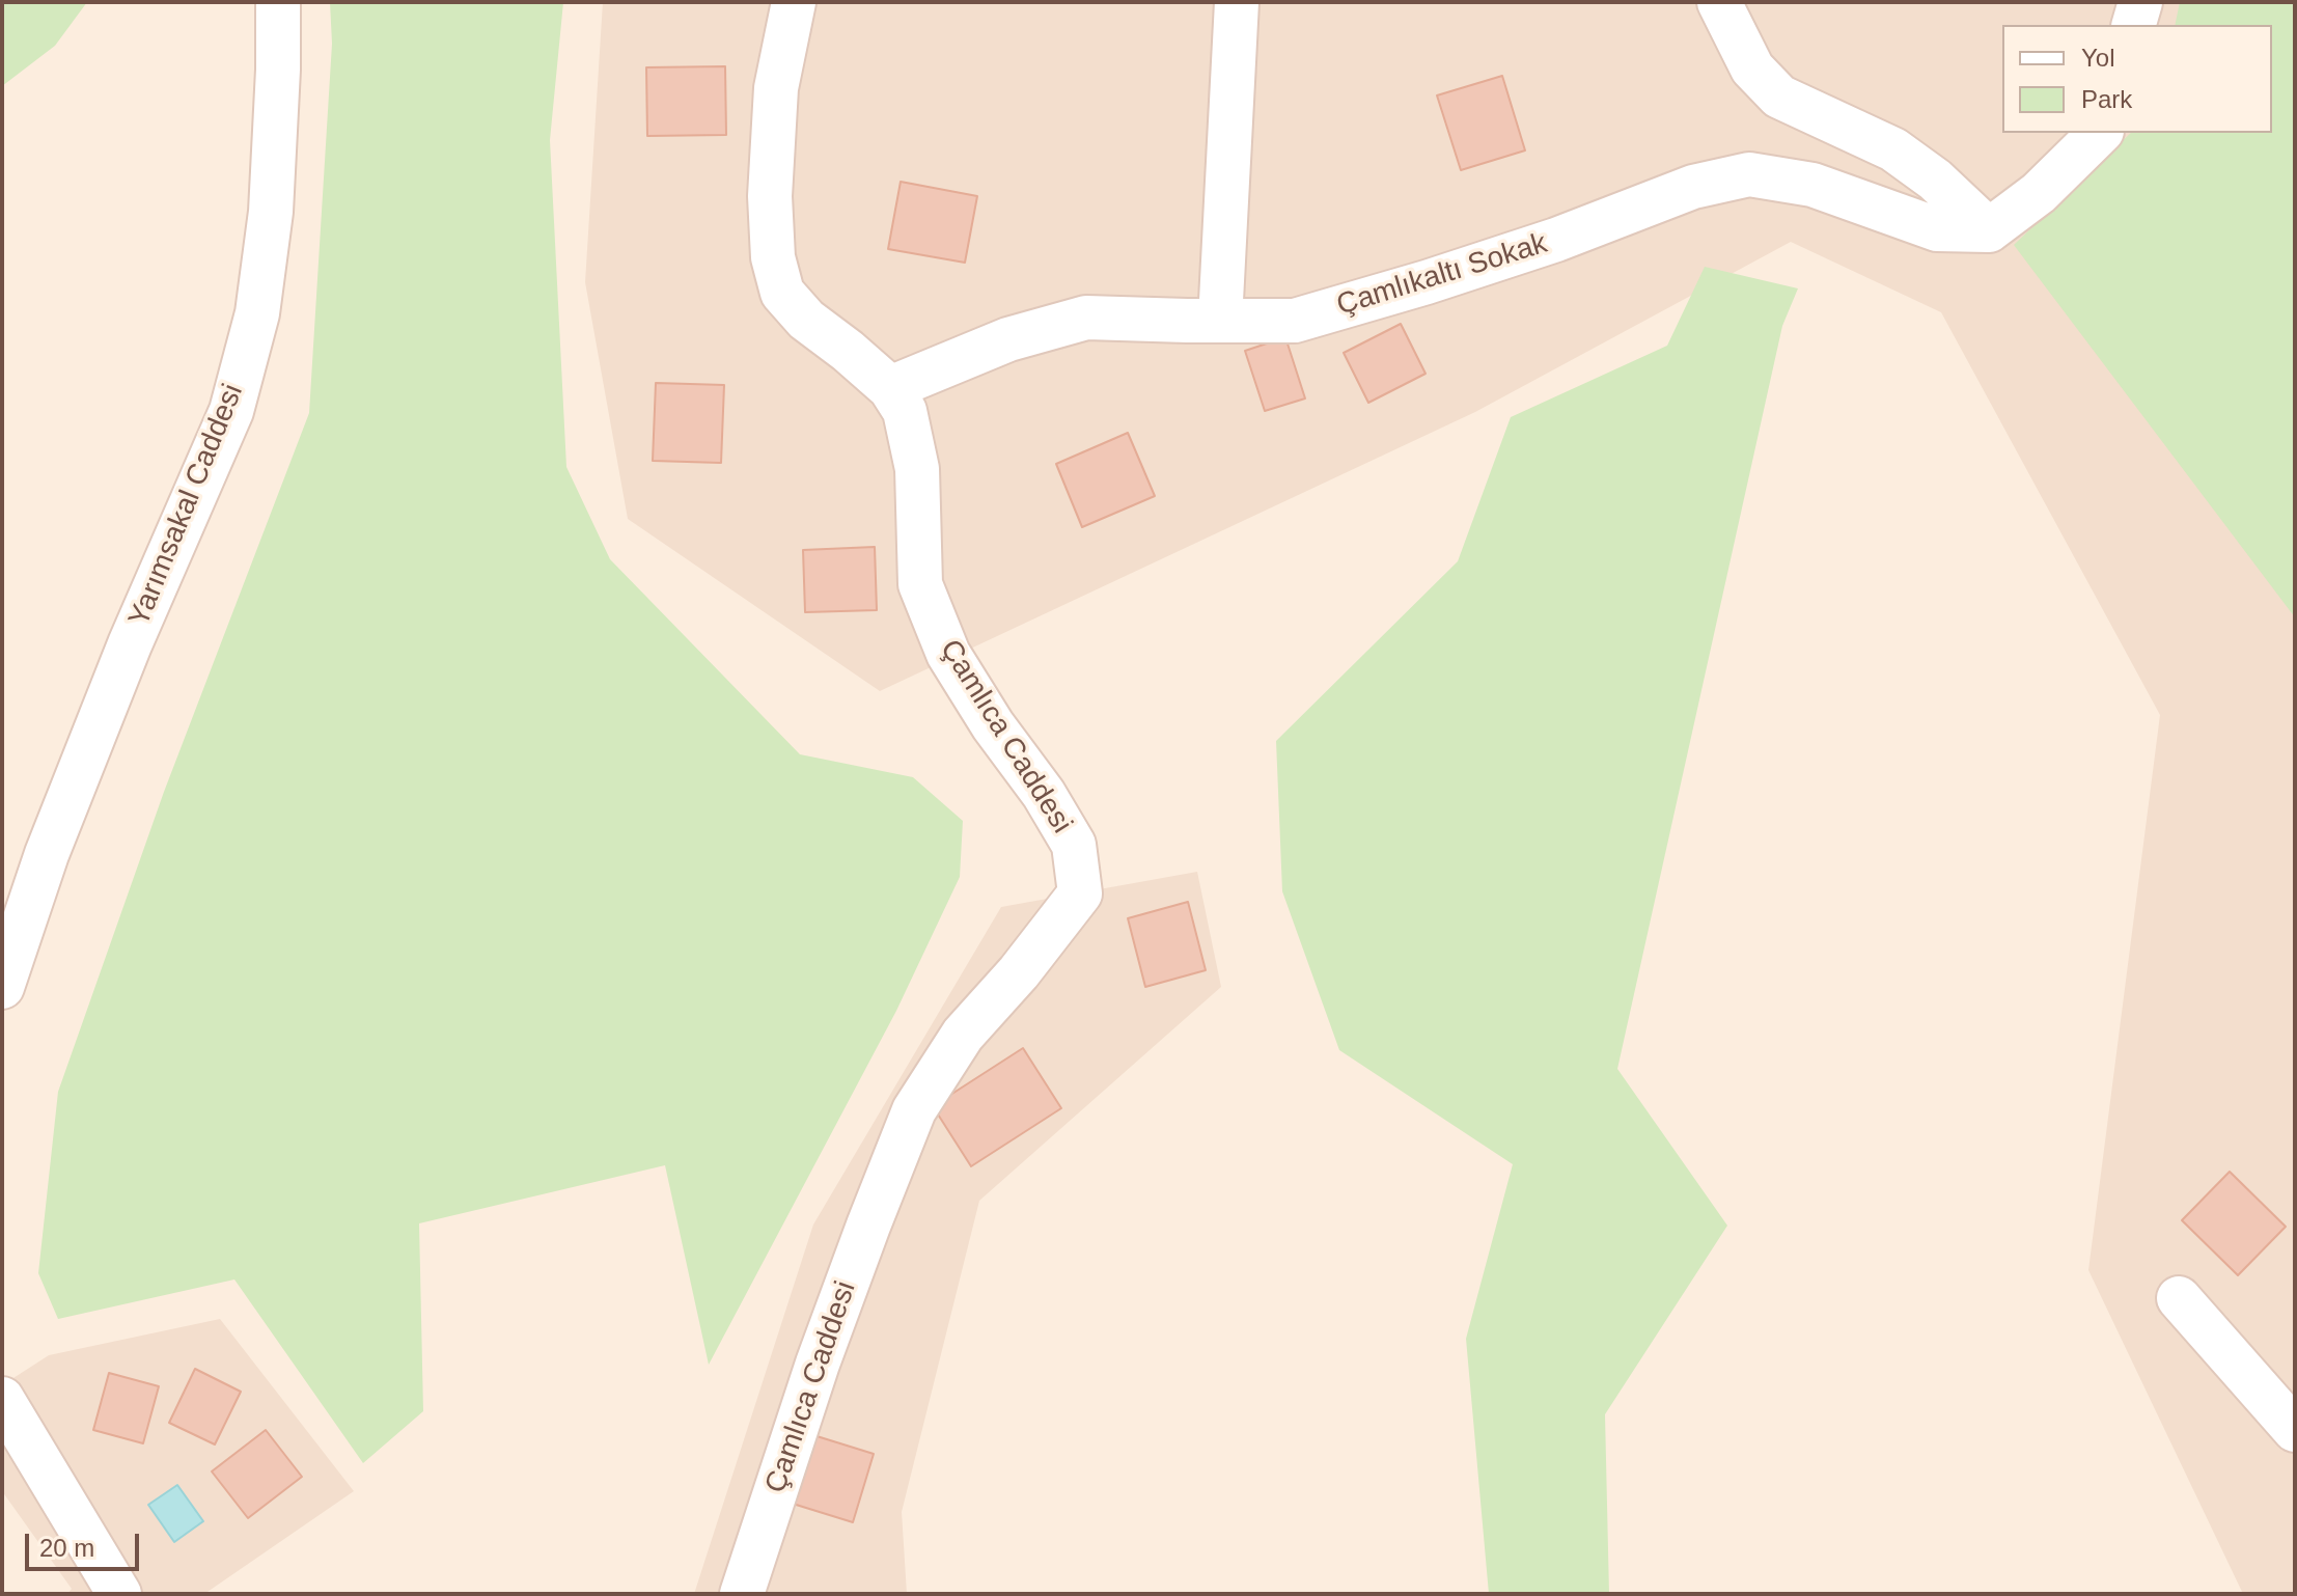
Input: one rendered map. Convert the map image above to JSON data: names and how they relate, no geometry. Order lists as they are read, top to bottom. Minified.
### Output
{"streets":{"street":["Çamlıkaltı Sokak","Yarımsakal Caddesi","Çamlıca Caddesi"]},"crossings":[["Çamlıkaltı Sokak","Çamlıca Caddesi"]],"legend":["Yol","Park"],"scale_bar":"20 m"}
